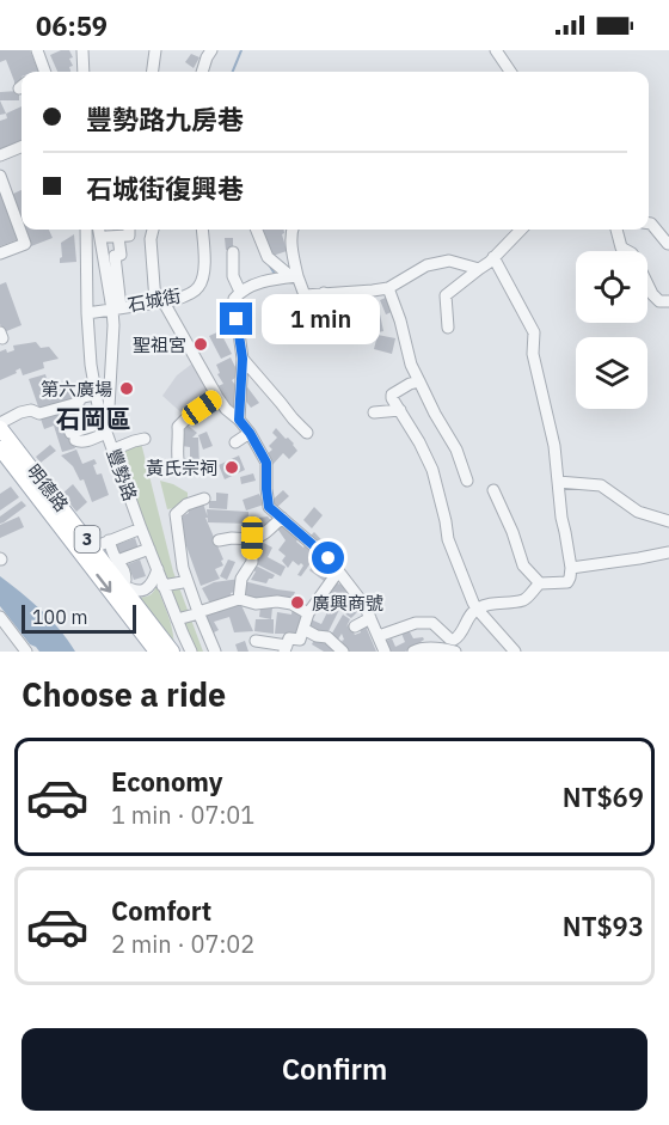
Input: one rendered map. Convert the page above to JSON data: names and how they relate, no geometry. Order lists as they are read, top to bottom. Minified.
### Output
{"streets":{"main road":["明德路","3"],"street":["石城街","豐勢路"]},"crossings":[["石城街","豐勢路"]],"districts":["石岡區"],"places":["聖祖宮","第六廣場","黃氏宗祠","廣興商號"],"scale_bar":"100 m","page":{"status":"06:59","banner":["豐勢路九房巷","石城街復興巷"],"bubble":"1 min","scale":"100 m","heading":"Choose a ride","list":[{"name":"Economy","note":"1 min · 07:01","value":"NT$69"},{"name":"Comfort","note":"2 min · 07:02","value":"NT$93"}],"buttons":"Confirm"}}
